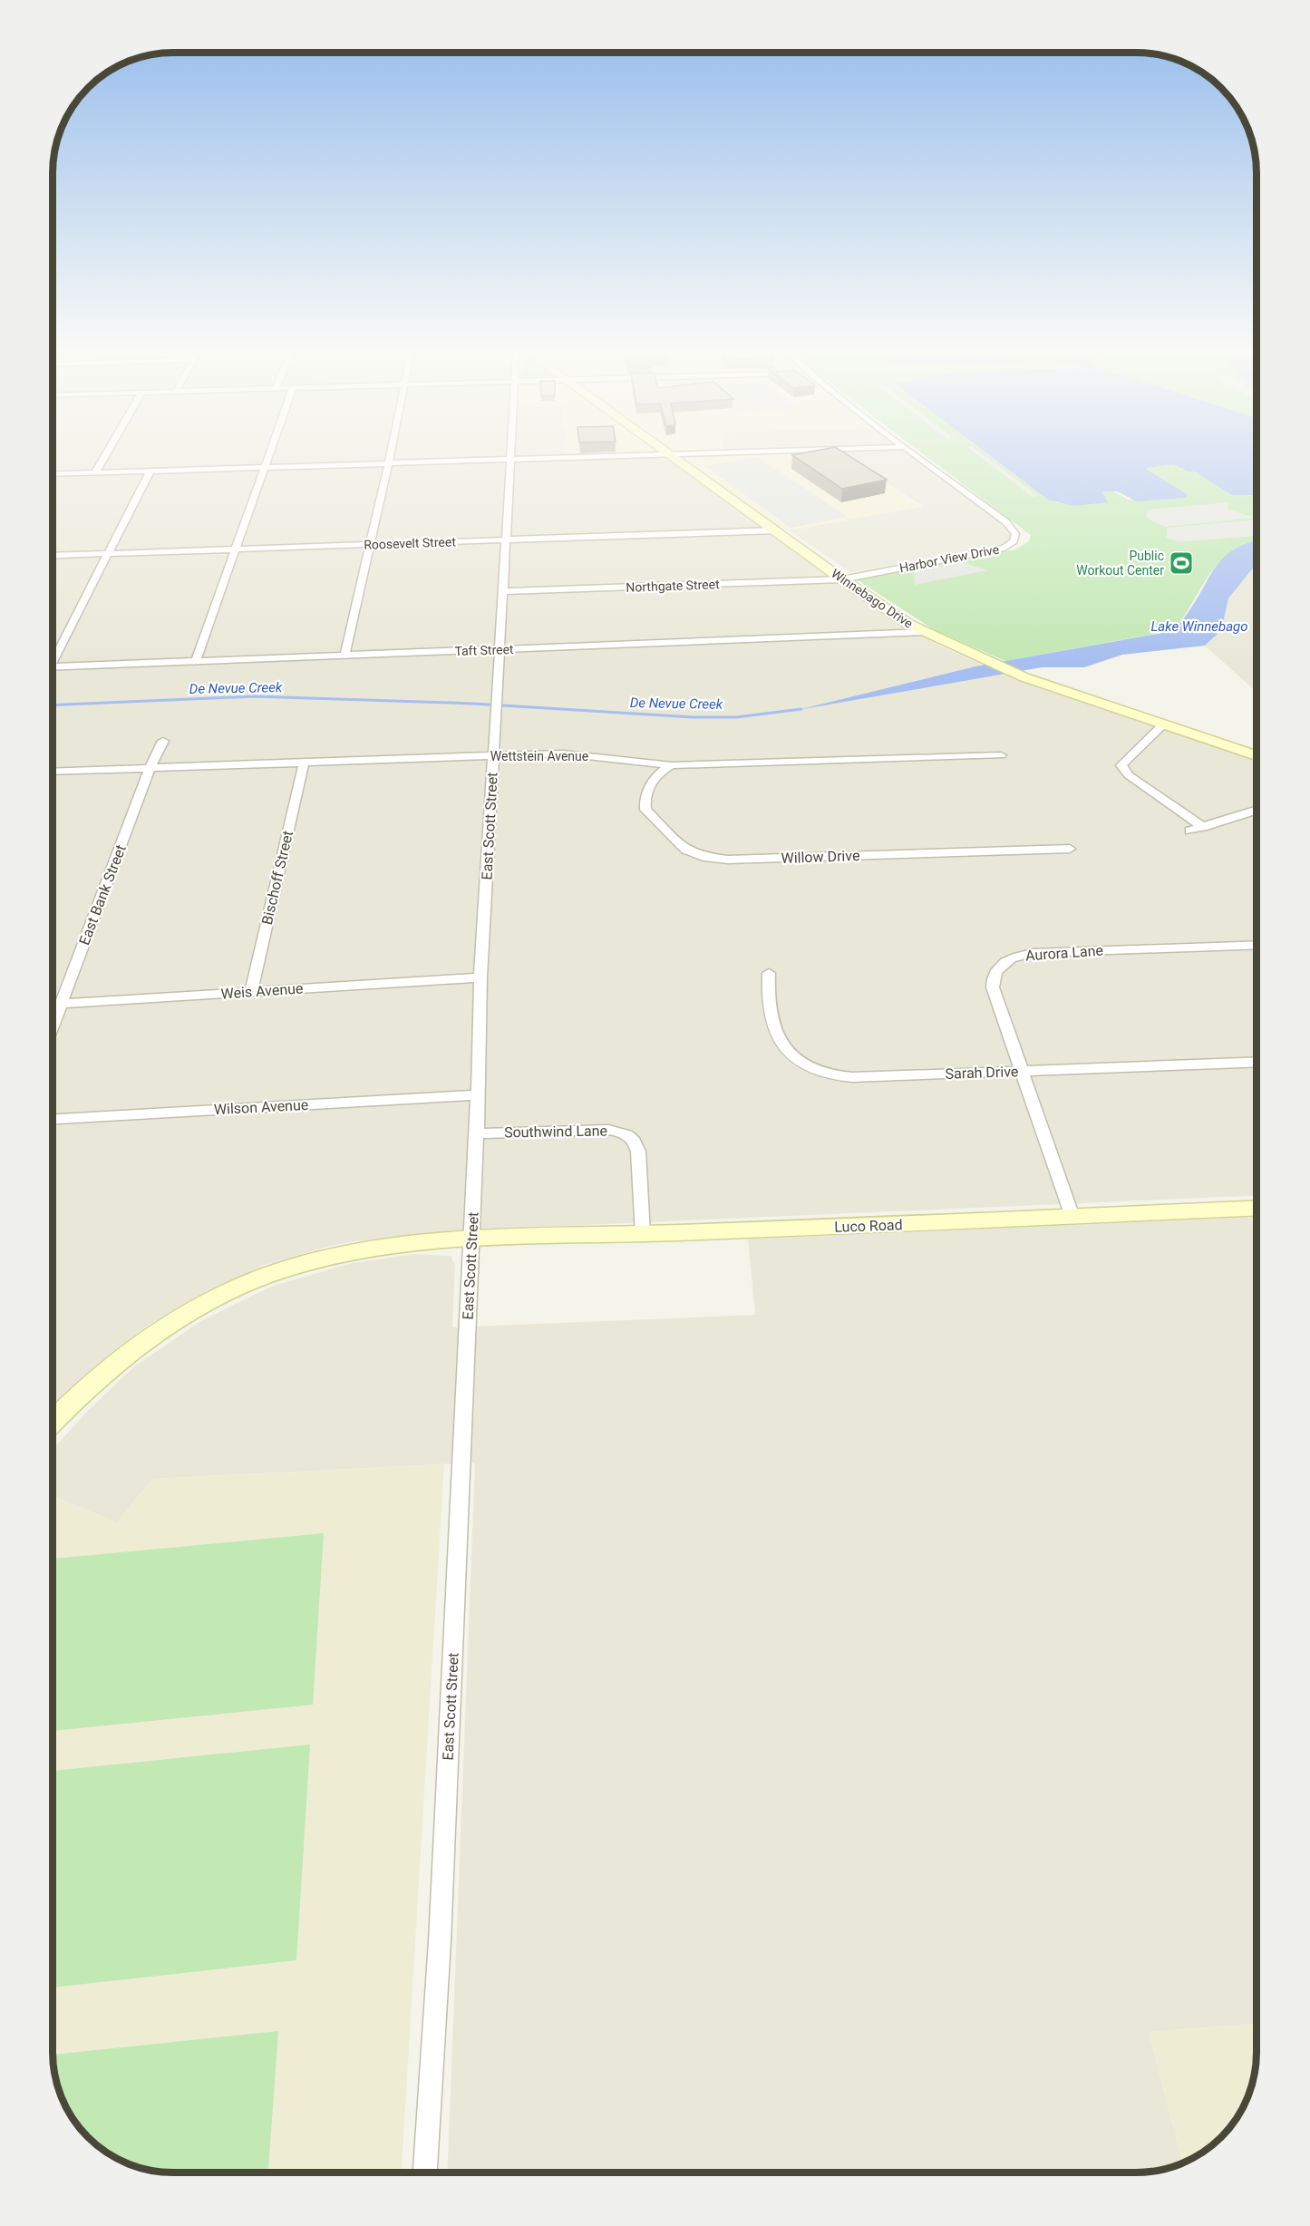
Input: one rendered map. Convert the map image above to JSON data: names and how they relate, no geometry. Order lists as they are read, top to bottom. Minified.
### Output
{"streets":{"main road":["Winnebago Drive","Luco Road"],"street":["Roosevelt Street","Harbor View Drive","Northgate Street","Taft Street","Wettstein Avenue","East Scott Street","Willow Drive","Bischoff Street","East Bank Street","Aurora Lane","Weis Avenue","Sarah Drive","Wilson Avenue","Southwind Lane"]},"crossings":[["Roosevelt Street","Winnebago Drive"],["Roosevelt Street","East Scott Street"],["Harbor View Drive","Northgate Street"],["Harbor View Drive","Winnebago Drive"],["Northgate Street","Winnebago Drive"],["Northgate Street","East Scott Street"],["Winnebago Drive","Taft Street"],["Taft Street","East Scott Street"],["Wettstein Avenue","East Scott Street"],["Wettstein Avenue","Willow Drive"],["Wettstein Avenue","Bischoff Street"],["Wettstein Avenue","East Bank Street"],["East Scott Street","Weis Avenue"],["East Scott Street","Wilson Avenue"],["East Scott Street","Southwind Lane"],["East Scott Street","Luco Road"],["Bischoff Street","Weis Avenue"],["East Bank Street","Weis Avenue"],["Aurora Lane","Sarah Drive"],["Aurora Lane","Luco Road"],["Southwind Lane","Luco Road"]],"water":["Lake Winnebago","De Nevue Creek"],"places":{"sports":["Public Workout Center"]}}
